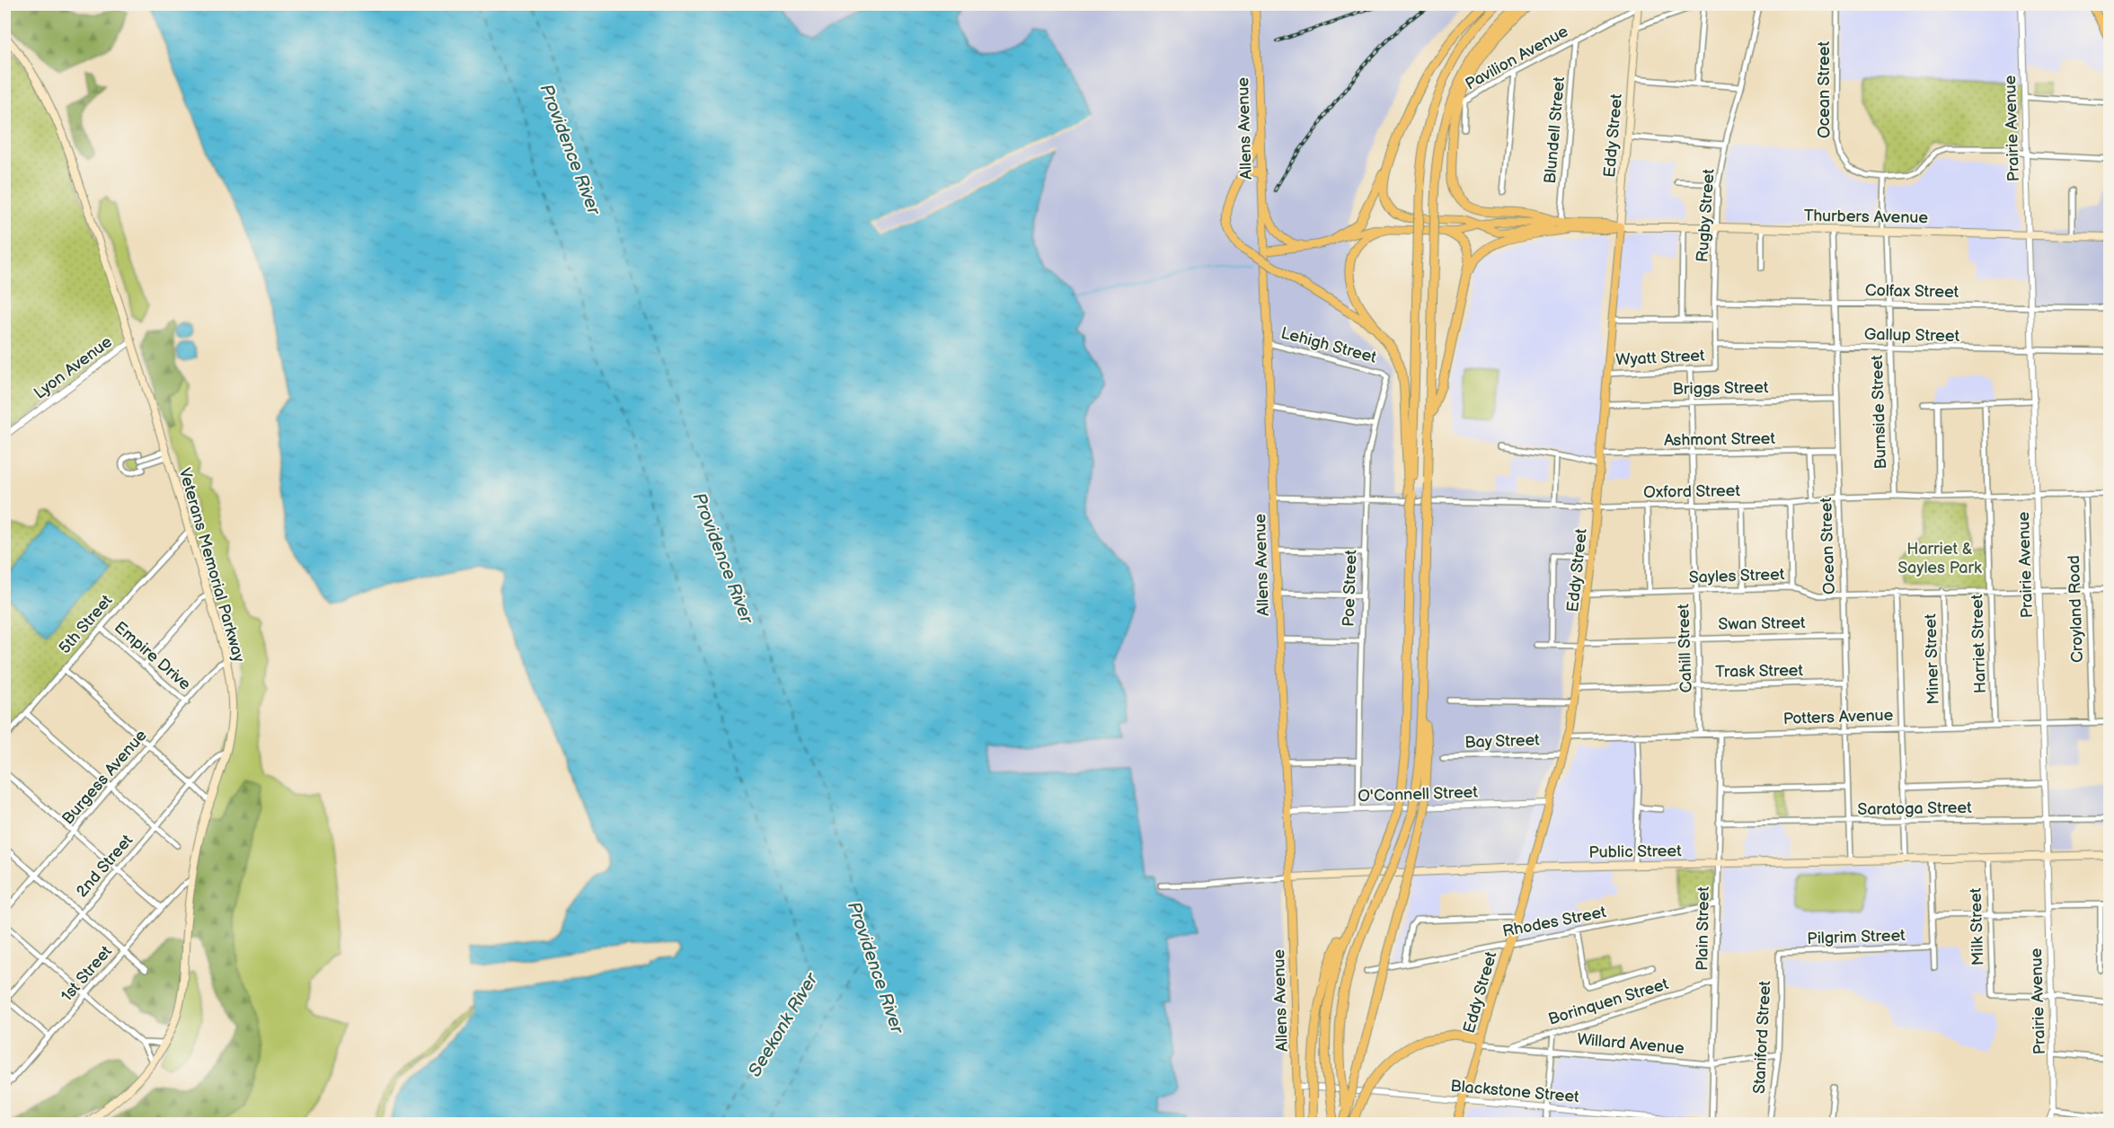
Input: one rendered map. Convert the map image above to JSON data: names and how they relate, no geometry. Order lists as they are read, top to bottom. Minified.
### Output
{"streets":{"main road":["Allens Avenue","Eddy Street","Thurbers Avenue","Veterans Memorial Parkway","Public Street"],"street":["Pavilion Avenue","Ocean Street","Prairie Avenue","Blundell Street","Rugby Street","Colfax Street","Gallup Street","Lehigh Street","Wyatt Street","Lyon Avenue","Briggs Street","Burnside Street","Ashmont Street","Oxford Street","Sayles Street","Poe Street","Croyland Road","Swan Street","5th Street","Harriet Street","Cahill Street","Empire Drive","Miner Street","Trask Street","Potters Avenue","Bay Street","Burgess Avenue","O'Connell Street","Saratoga Street","2nd Street","Rhodes Street","Milk Street","Plain Street","Pilgrim Street","1st Street","Borinquen Street","Staniford Street","Willard Avenue","Blackstone Street"]},"crossings":[["Pavilion Avenue","Blundell Street"],["Pavilion Avenue","Eddy Street"],["Ocean Street","Prairie Avenue"],["Ocean Street","Thurbers Avenue"],["Ocean Street","Colfax Street"],["Ocean Street","Gallup Street"],["Ocean Street","Briggs Street"],["Ocean Street","Burnside Street"],["Ocean Street","Ashmont Street"],["Ocean Street","Oxford Street"],["Ocean Street","Sayles Street"],["Ocean Street","Swan Street"],["Ocean Street","Trask Street"],["Ocean Street","Potters Avenue"],["Ocean Street","Saratoga Street"],["Ocean Street","Public Street"],["Allens Avenue","Thurbers Avenue"],["Allens Avenue","Lehigh Street"],["Allens Avenue","Oxford Street"],["Allens Avenue","O'Connell Street"],["Allens Avenue","Public Street"],["Allens Avenue","Blackstone Street"],["Prairie Avenue","Thurbers Avenue"],["Prairie Avenue","Colfax Street"],["Prairie Avenue","Gallup Street"],["Prairie Avenue","Oxford Street"],["Prairie Avenue","Sayles Street"],["Prairie Avenue","Potters Avenue"],["Prairie Avenue","Saratoga Street"],["Prairie Avenue","Public Street"],["Prairie Avenue","Milk Street"],["Blundell Street","Thurbers Avenue"],["Eddy Street","Thurbers Avenue"],["Eddy Street","Wyatt Street"],["Eddy Street","Briggs Street"],["Eddy Street","Ashmont Street"],["Eddy Street","Oxford Street"],["Eddy Street","Sayles Street"],["Eddy Street","Swan Street"],["Eddy Street","Trask Street"],["Eddy Street","Potters Avenue"],["Eddy Street","Bay Street"],["Eddy Street","O'Connell Street"],["Eddy Street","Public Street"],["Eddy Street","Rhodes Street"],["Eddy Street","Willard Avenue"],["Eddy Street","Blackstone Street"],["Rugby Street","Thurbers Avenue"],["Rugby Street","Colfax Street"],["Rugby Street","Gallup Street"],["Rugby Street","Wyatt Street"],["Thurbers Avenue","Burnside Street"],["Colfax Street","Burnside Street"],["Gallup Street","Burnside Street"],["Lehigh Street","Poe Street"],["Wyatt Street","Cahill Street"],["Lyon Avenue","Veterans Memorial Parkway"],["Briggs Street","Cahill Street"],["Burnside Street","Oxford Street"],["Ashmont Street","Cahill Street"],["Oxford Street","Poe Street"],["Oxford Street","Croyland Road"],["Oxford Street","Harriet Street"],["Oxford Street","Cahill Street"],["Veterans Memorial Parkway","5th Street"],["Veterans Memorial Parkway","Burgess Avenue"],["Veterans Memorial Parkway","2nd Street"],["Veterans Memorial Parkway","1st Street"],["Sayles Street","Croyland Road"],["Sayles Street","Harriet Street"],["Sayles Street","Cahill Street"],["Sayles Street","Miner Street"],["Poe Street","O'Connell Street"],["Croyland Road","Potters Avenue"],["Swan Street","Cahill Street"],["5th Street","Empire Drive"],["Harriet Street","Potters Avenue"],["Cahill Street","Trask Street"],["Cahill Street","Potters Avenue"],["Empire Drive","Burgess Avenue"],["Miner Street","Potters Avenue"],["Potters Avenue","Plain Street"],["Saratoga Street","Plain Street"],["Public Street","Milk Street"],["Public Street","Plain Street"],["Rhodes Street","Plain Street"],["Plain Street","Borinquen Street"],["Plain Street","Willard Avenue"],["Plain Street","Blackstone Street"],["Pilgrim Street","Staniford Street"],["Borinquen Street","Willard Avenue"],["Staniford Street","Willard Avenue"]],"water":["Providence River","Seekonk River"],"parks":["Harriet & Sayles Park"]}
